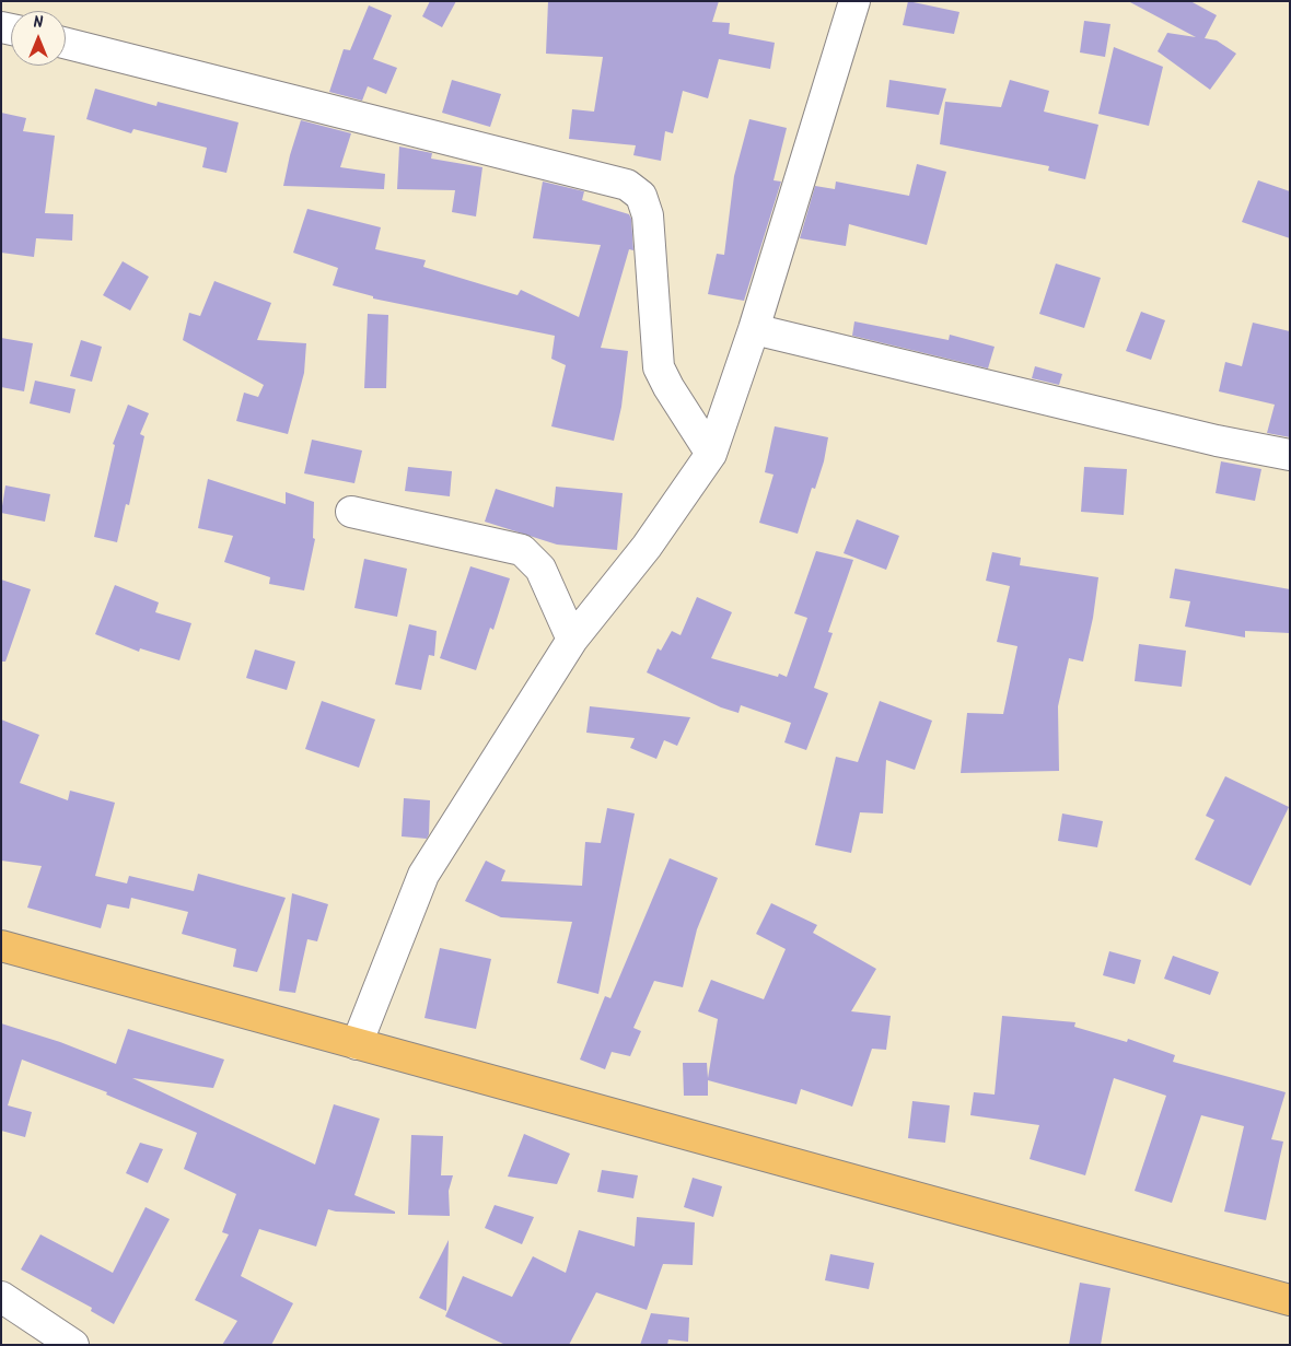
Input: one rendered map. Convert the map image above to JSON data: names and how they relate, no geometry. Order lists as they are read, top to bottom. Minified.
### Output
{"north":"top"}
